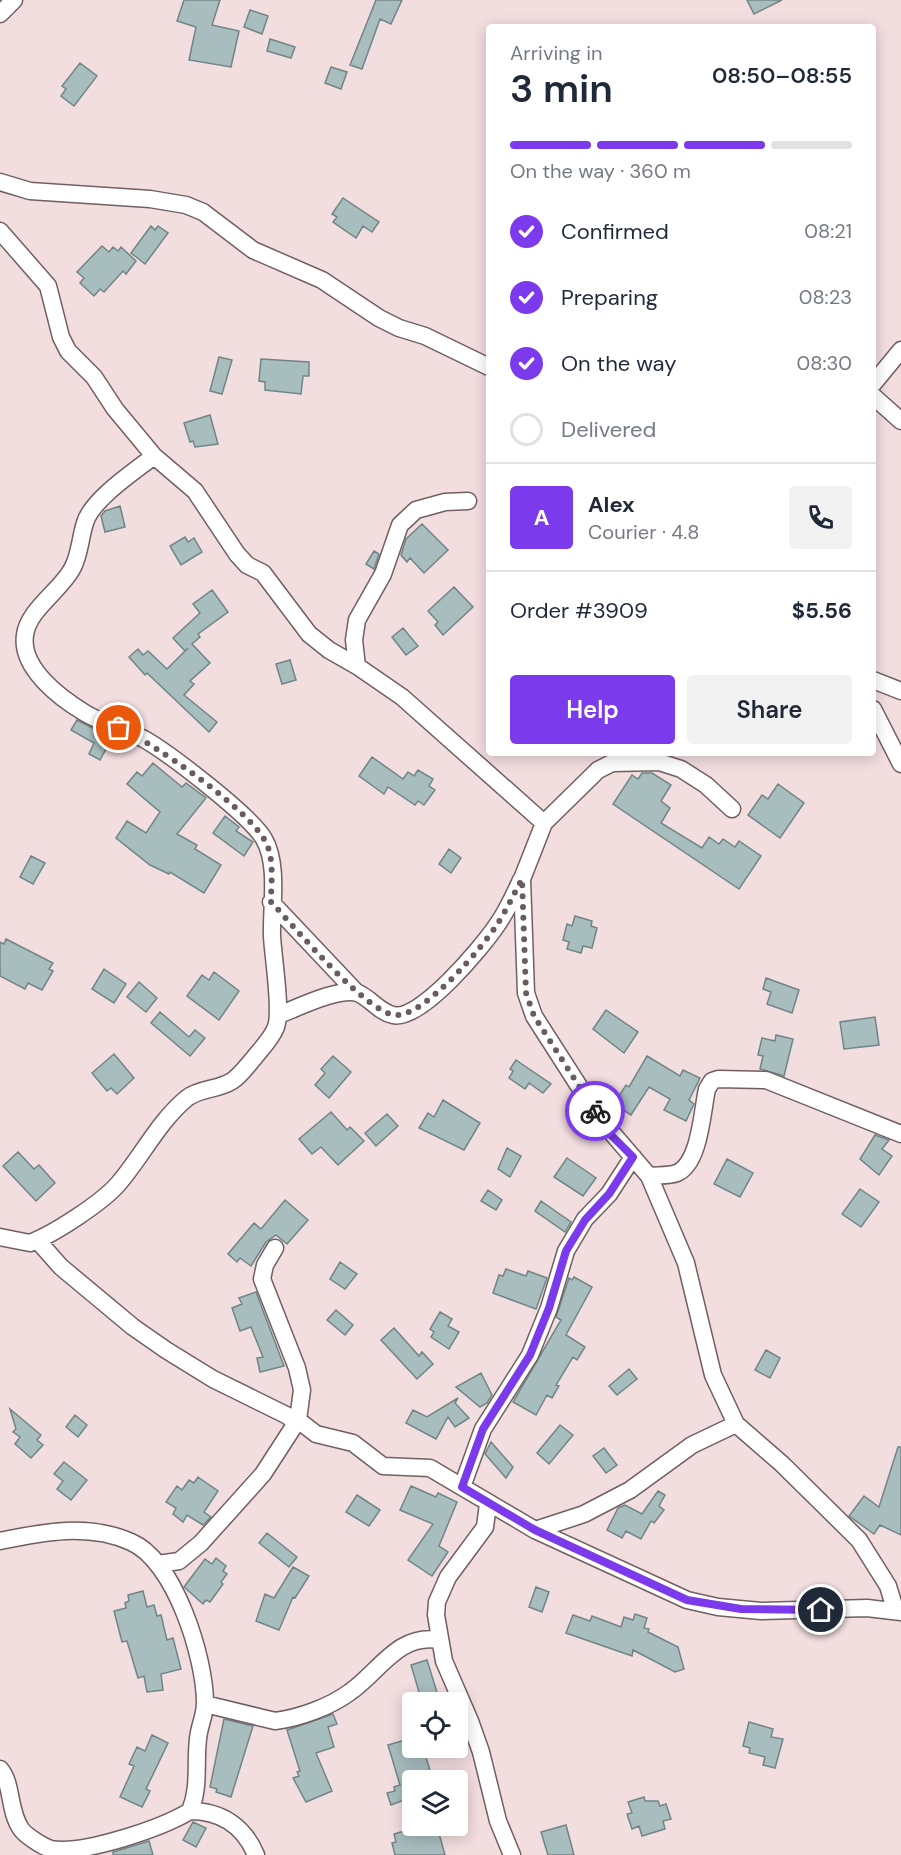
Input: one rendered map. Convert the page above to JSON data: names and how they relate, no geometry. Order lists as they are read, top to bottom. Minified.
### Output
{"page":{"heading":["3 min","Arriving in","08:50–08:55"],"panel":["Alex","Courier · 4.8","Order #3909","$5.56"],"bar":"On the way · 360 m","list":[["Confirmed","08:21"],["Preparing","08:23"],["On the way","08:30"],"Delivered"],"round":"A","buttons":["Help","Share"]}}
